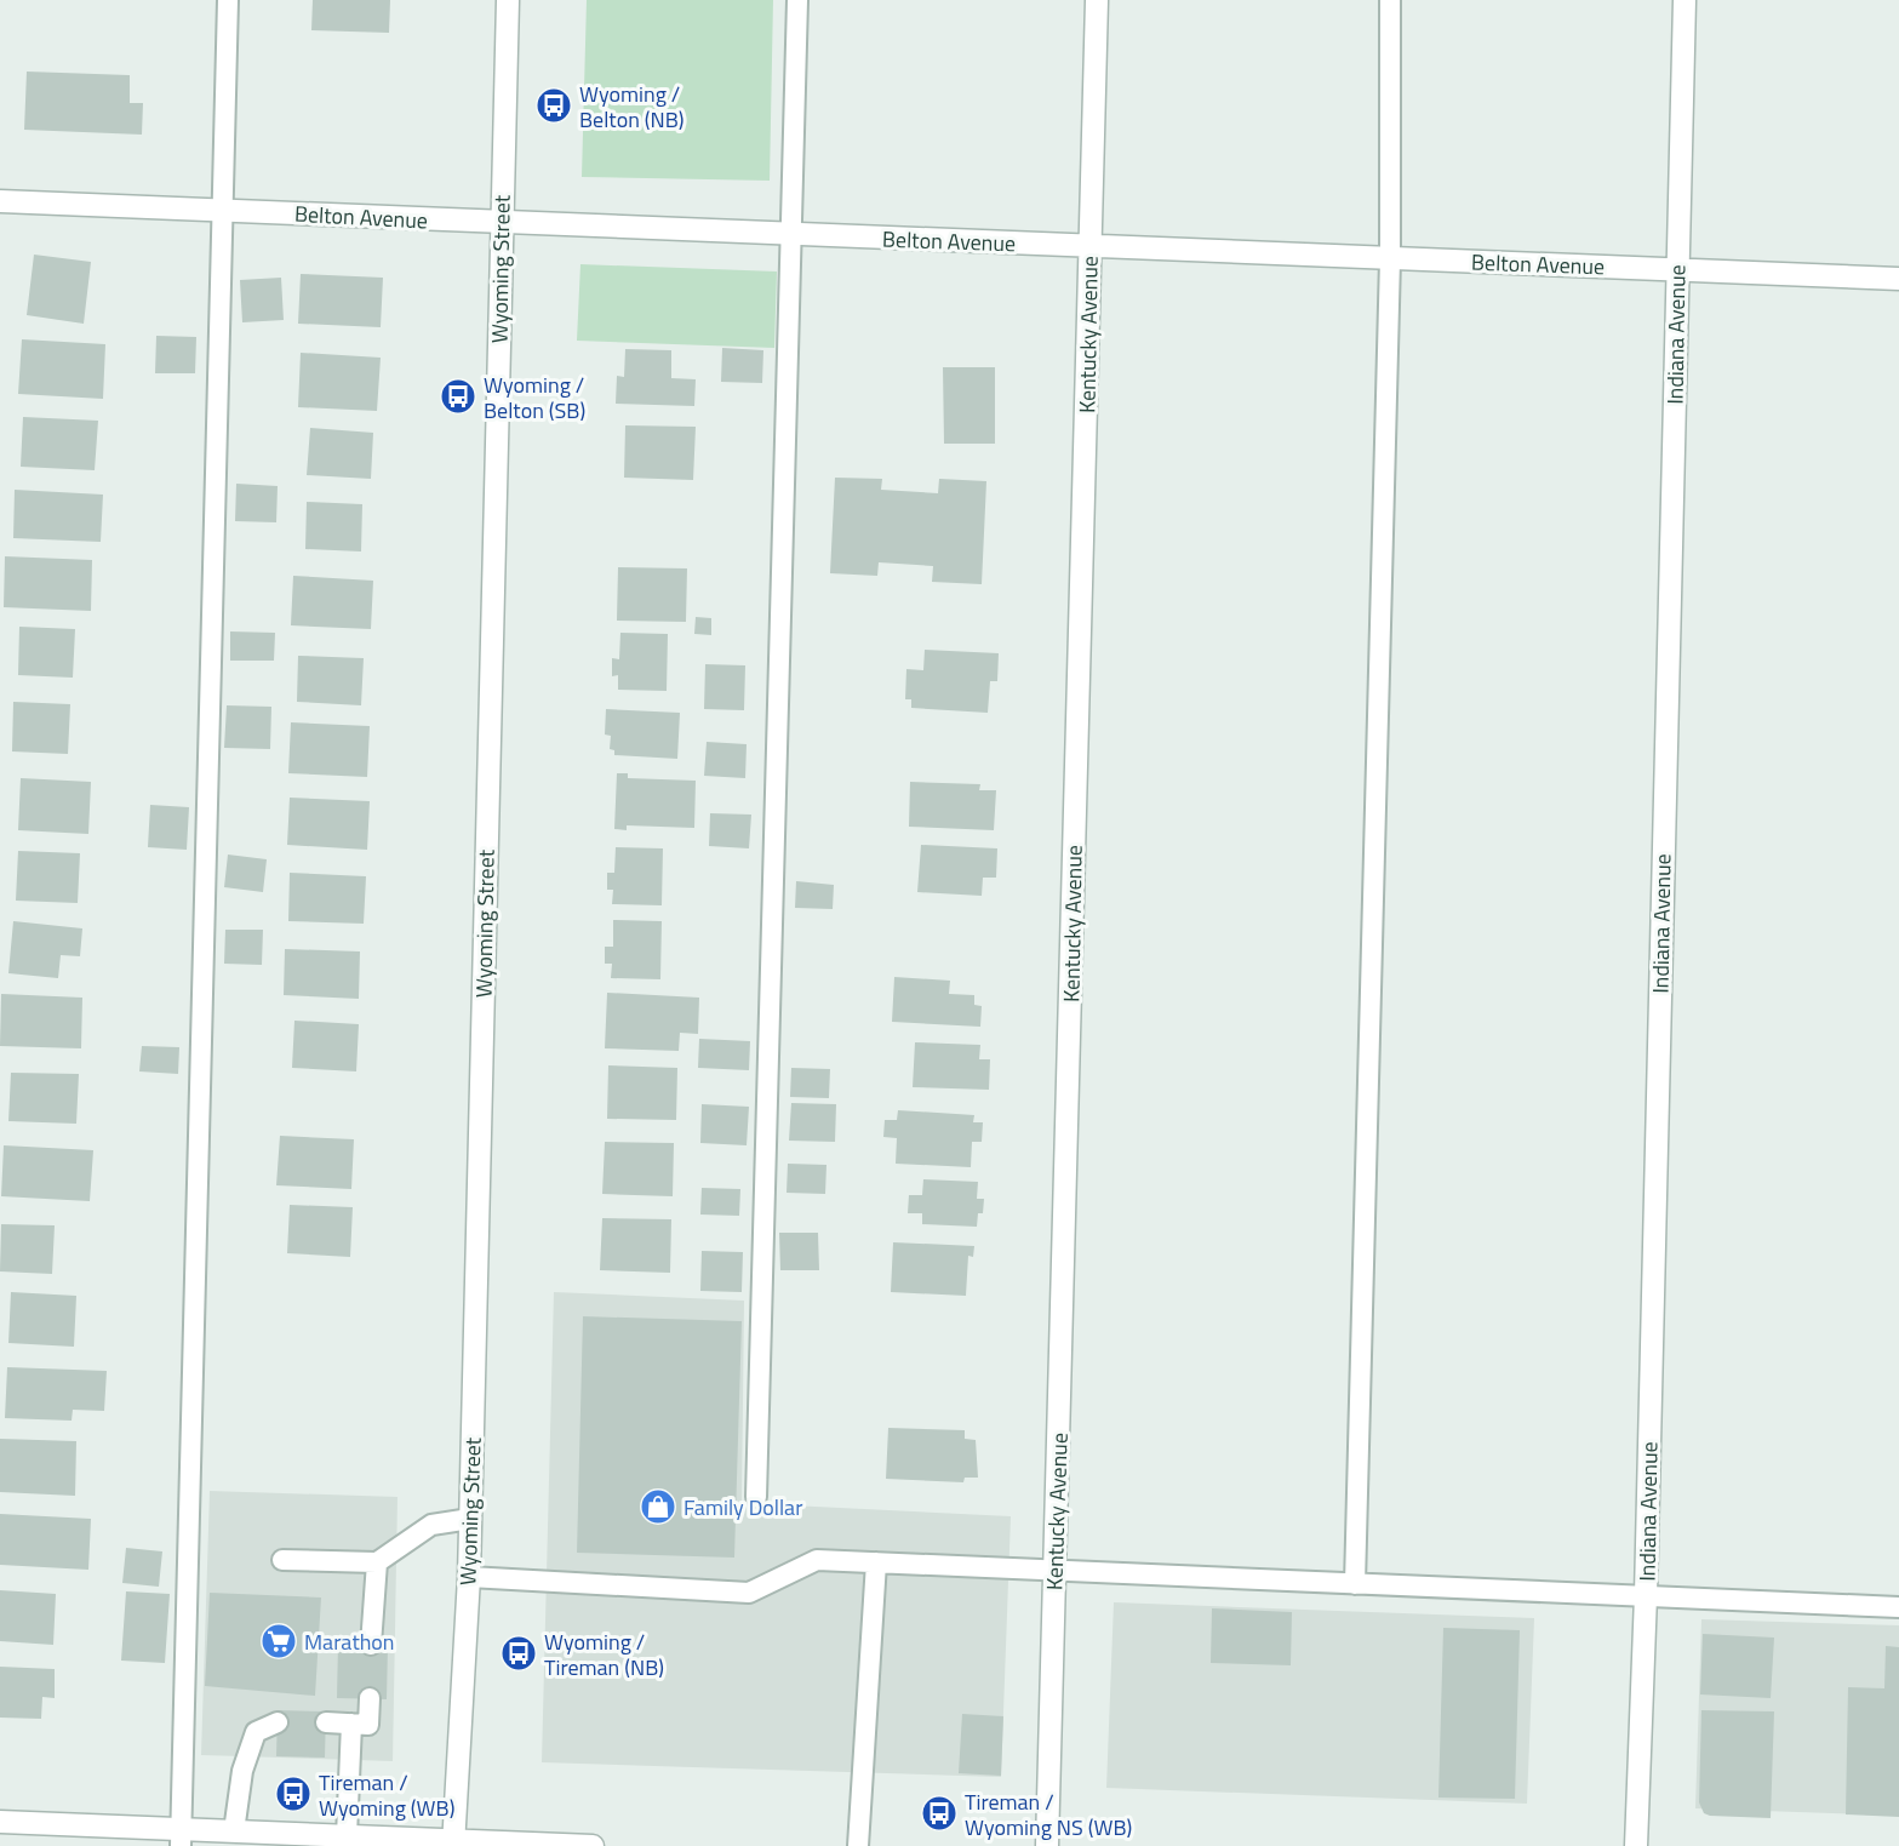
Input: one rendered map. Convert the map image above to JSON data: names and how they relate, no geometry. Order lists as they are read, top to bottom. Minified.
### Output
{"streets":{"street":["Belton Avenue","Wyoming Street","Kentucky Avenue","Indiana Avenue"]},"crossings":[["Belton Avenue","Wyoming Street"],["Belton Avenue","Kentucky Avenue"],["Belton Avenue","Indiana Avenue"]],"places":{"bus stop":["Wyoming / Belton (NB)","Wyoming / Belton (SB)","Wyoming / Tireman (NB)","Tireman / Wyoming (WB)","Tireman / Wyoming NS (WB)"],"shop":["Family Dollar"],"supermarket":["Marathon"]}}
